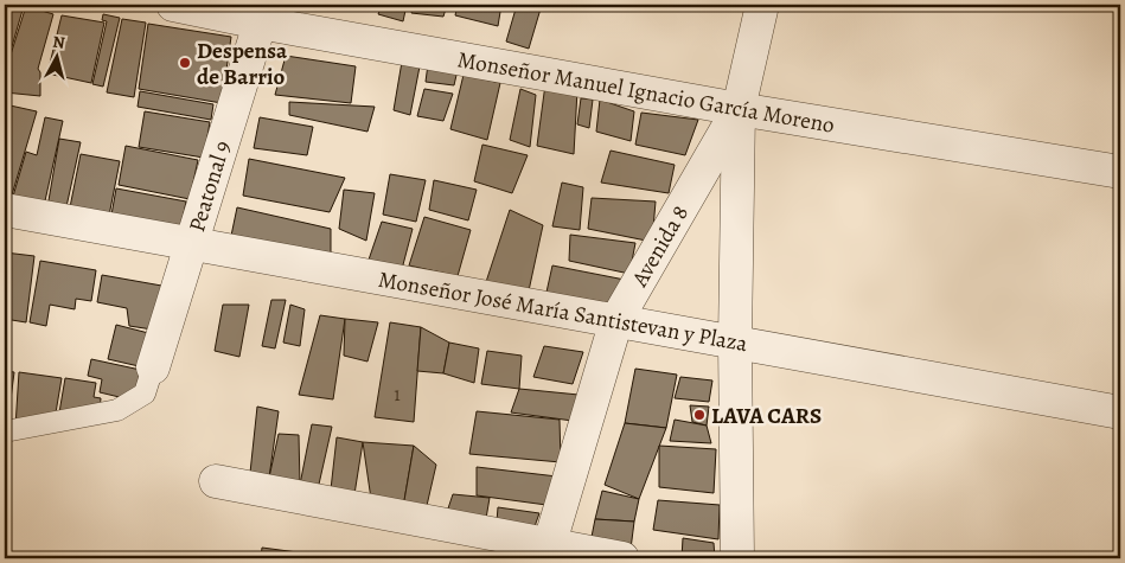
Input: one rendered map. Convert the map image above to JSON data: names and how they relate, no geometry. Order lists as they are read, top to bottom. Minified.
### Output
{"streets":{"street":["Monseñor Manuel Ignacio García Moreno","Peatonal 9","Avenida 8","Monseñor José María Santistevan y Plaza"]},"crossings":[["Monseñor Manuel Ignacio García Moreno","Peatonal 9"],["Monseñor Manuel Ignacio García Moreno","Avenida 8"],["Peatonal 9","Monseñor José María Santistevan y Plaza"],["Avenida 8","Monseñor José María Santistevan y Plaza"]],"places":["Despensa de Barrio","LAVA CARS"],"house_numbers":["1"],"north":"top"}
